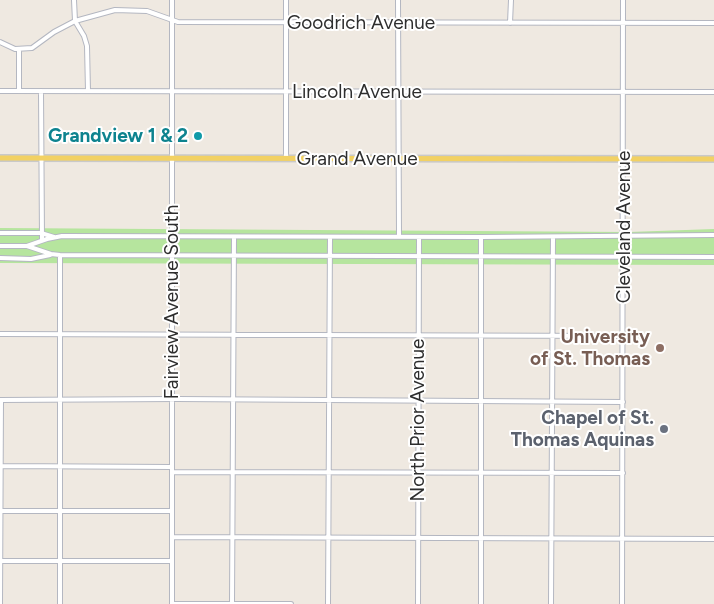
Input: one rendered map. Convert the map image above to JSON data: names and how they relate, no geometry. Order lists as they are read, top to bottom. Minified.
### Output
{"streets":{"main road":["Grand Avenue"],"street":["Goodrich Avenue","Lincoln Avenue","Cleveland Avenue","Fairview Avenue South","North Prior Avenue"]},"crossings":[["Goodrich Avenue","Cleveland Avenue"],["Goodrich Avenue","Fairview Avenue South"],["Lincoln Avenue","Cleveland Avenue"],["Lincoln Avenue","Fairview Avenue South"],["Grand Avenue","Cleveland Avenue"],["Grand Avenue","Fairview Avenue South"]],"places":["Grandview 1 & 2","University of St. Thomas","Chapel of St. Thomas Aquinas"]}
